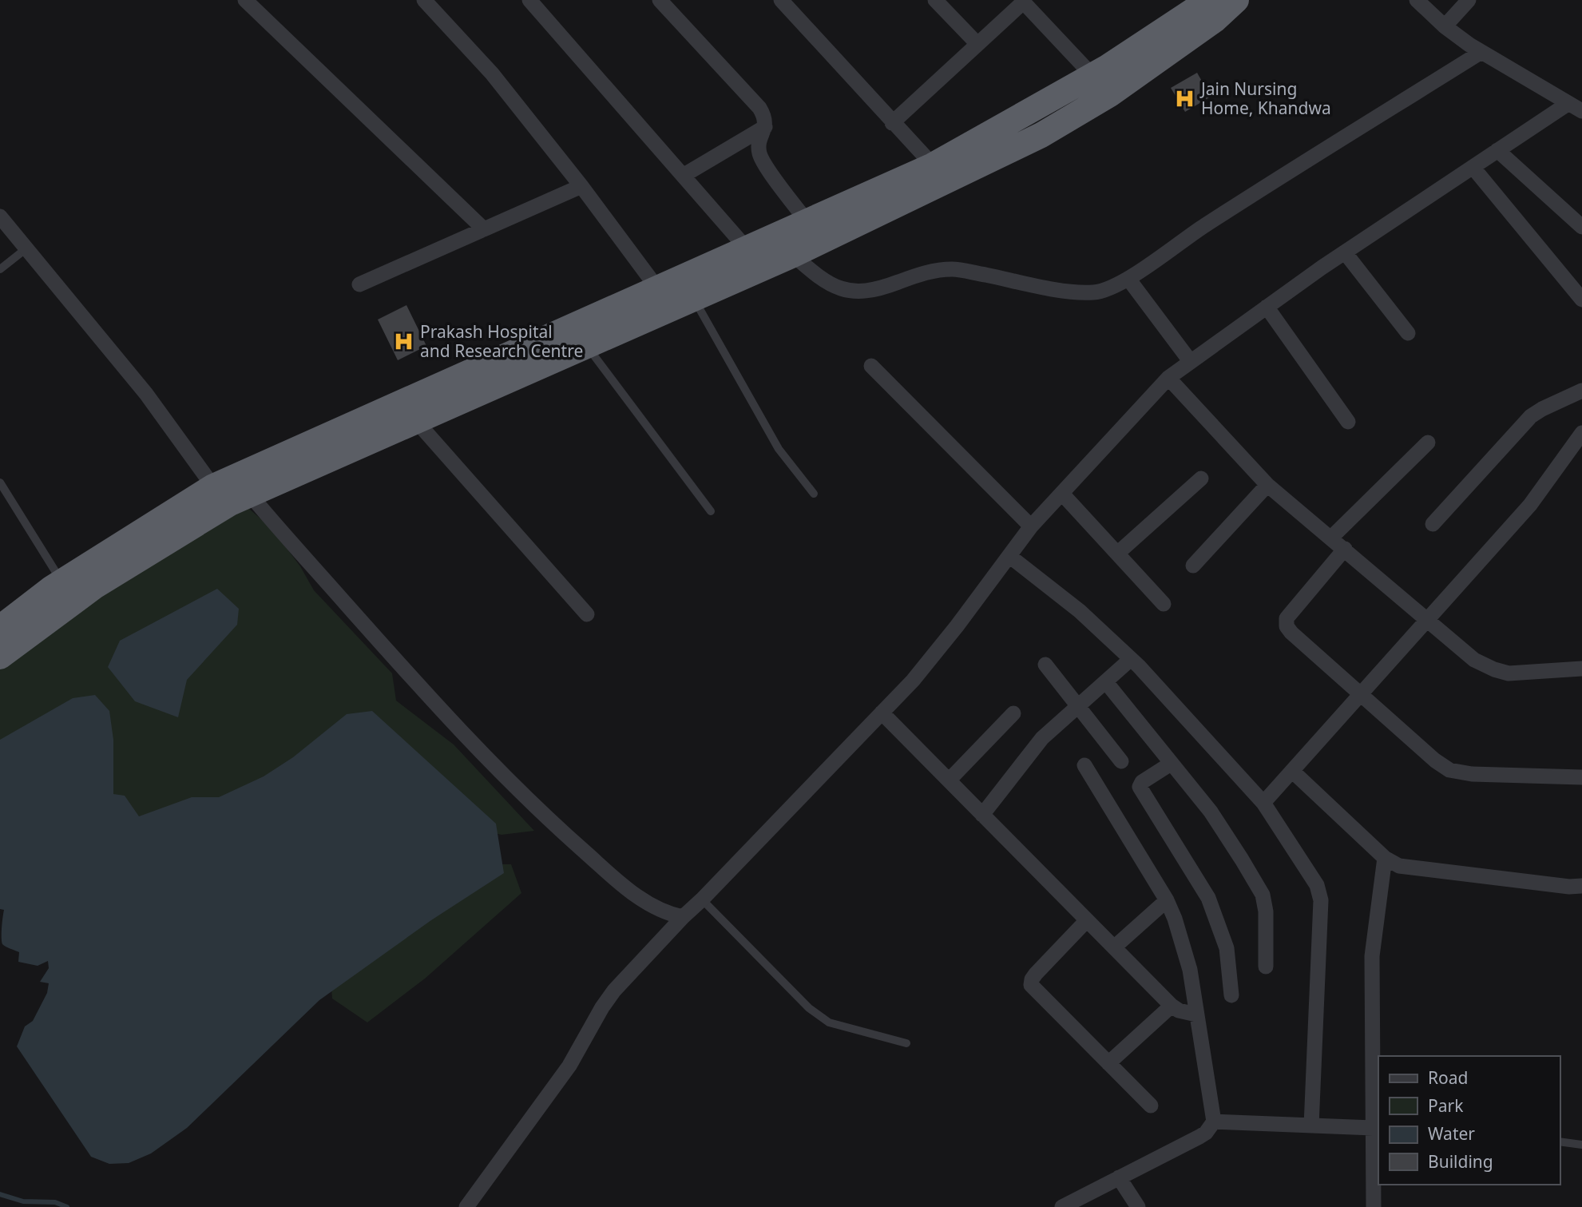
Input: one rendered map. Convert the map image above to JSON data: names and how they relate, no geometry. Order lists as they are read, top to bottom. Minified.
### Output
{"places":{"hospital":["Jain Nursing Home, Khandwa","Prakash Hospital and Research Centre"]},"legend":["Road","Park","Water","Building"]}
